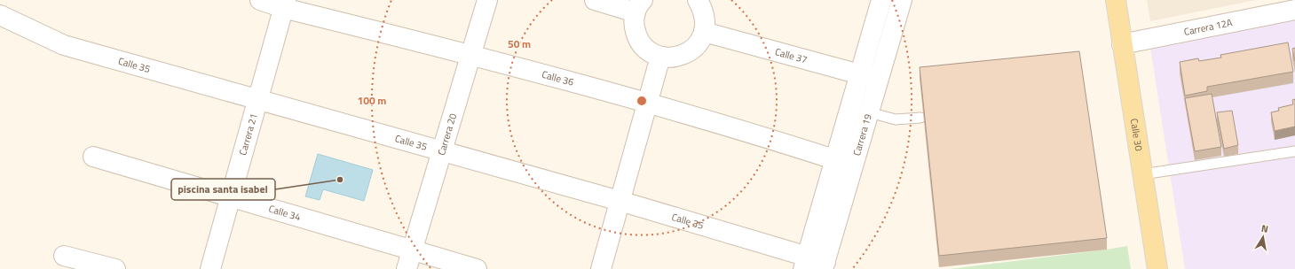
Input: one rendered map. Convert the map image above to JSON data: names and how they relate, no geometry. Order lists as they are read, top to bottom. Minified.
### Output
{"streets":{"main road":["Calle 30"],"street":["Carrera 12A","Calle 37","Calle 35","Calle 36","Carrera 21","Carrera 20","Carrera 19","Calle 34"]},"crossings":[["Carrera 12A","Calle 30"],["Calle 37","Carrera 19"],["Calle 35","Carrera 21"],["Calle 35","Carrera 20"],["Calle 35","Carrera 19"],["Calle 36","Carrera 21"],["Calle 36","Carrera 20"],["Calle 36","Carrera 19"],["Carrera 21","Calle 34"],["Carrera 20","Calle 34"]],"places":["piscina santa isabel"],"north":"top","rings":["50 m","100 m"]}
